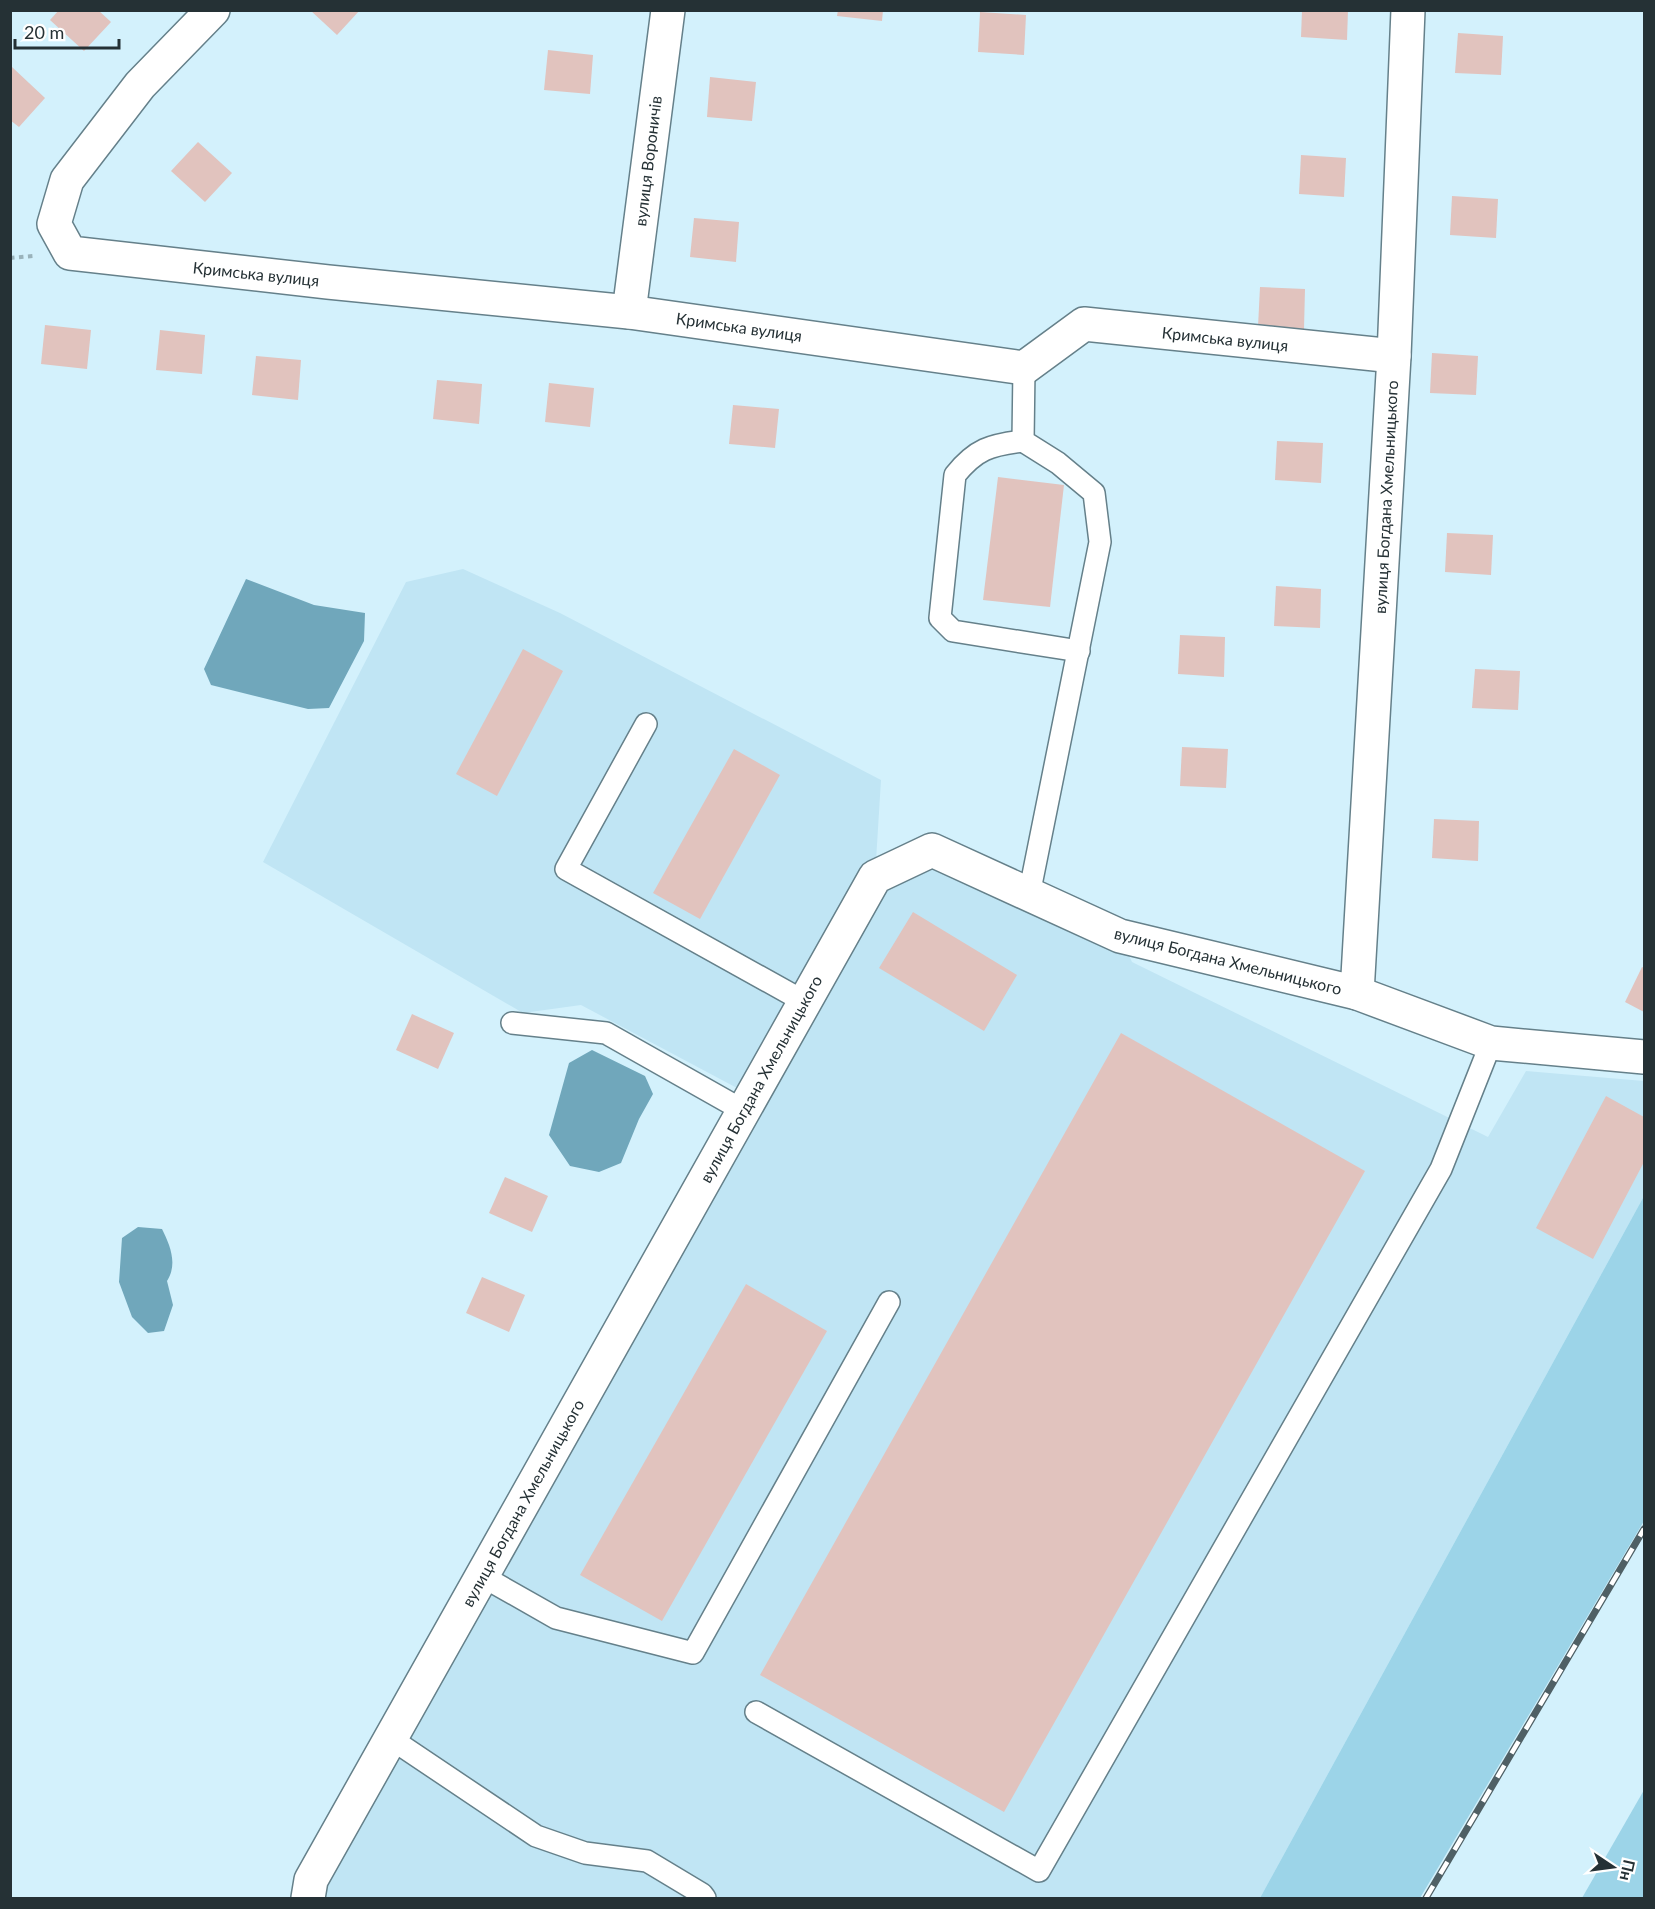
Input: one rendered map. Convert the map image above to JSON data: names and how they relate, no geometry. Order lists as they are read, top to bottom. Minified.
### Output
{"streets":{"street":["вулиця Вороничів","Кримська вулиця","вулиця Богдана Хмельницького"]},"crossings":[["вулиця Вороничів","Кримська вулиця"],["Кримська вулиця","вулиця Богдана Хмельницького"]],"scale_bar":"20 m","north":"right"}
